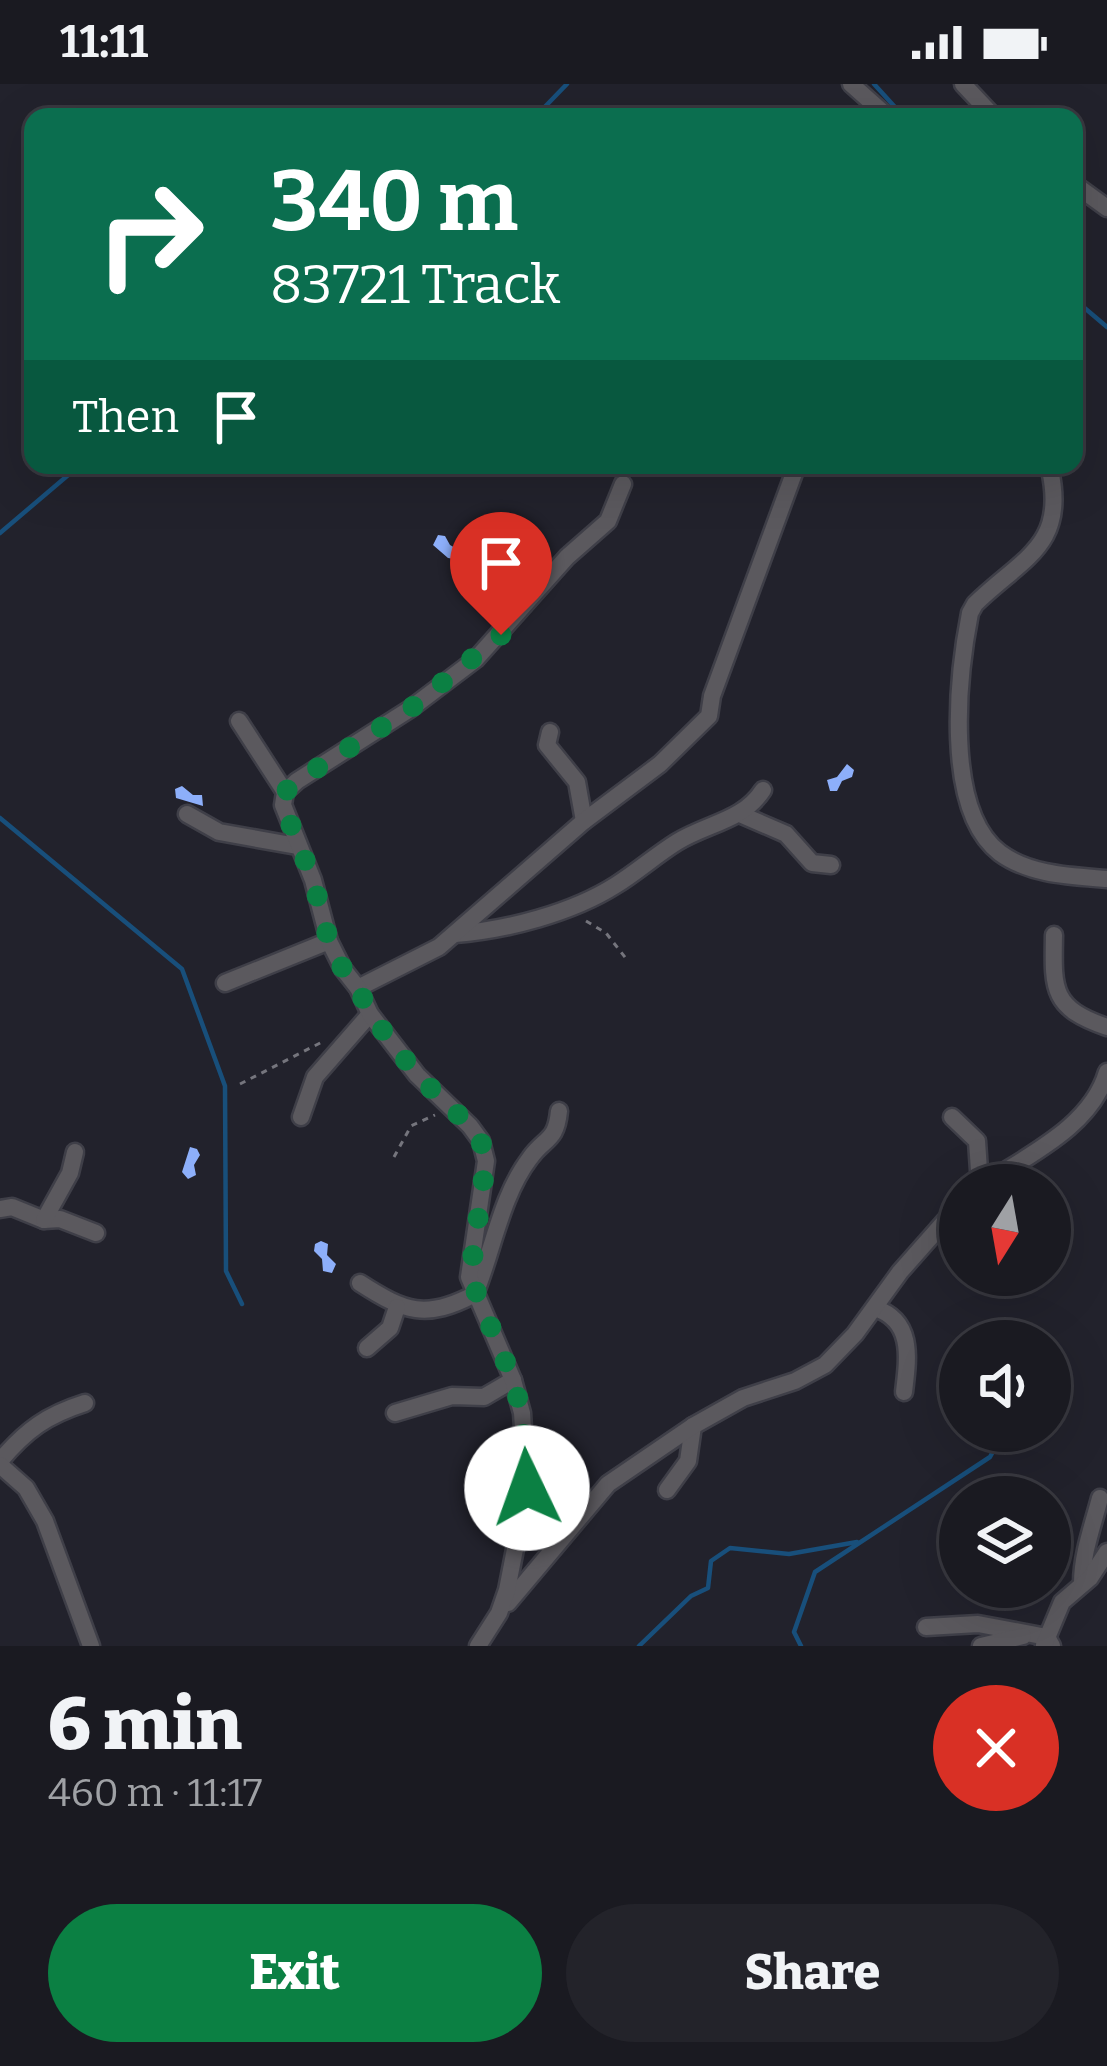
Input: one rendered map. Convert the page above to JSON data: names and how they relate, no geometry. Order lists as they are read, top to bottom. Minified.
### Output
{"north":"bottom","page":{"status":"11:11","turn":["340 m","83721 Track"],"then":"Then","heading":["6 min","460 m · 11:17"],"buttons":["Exit","Share"]}}
